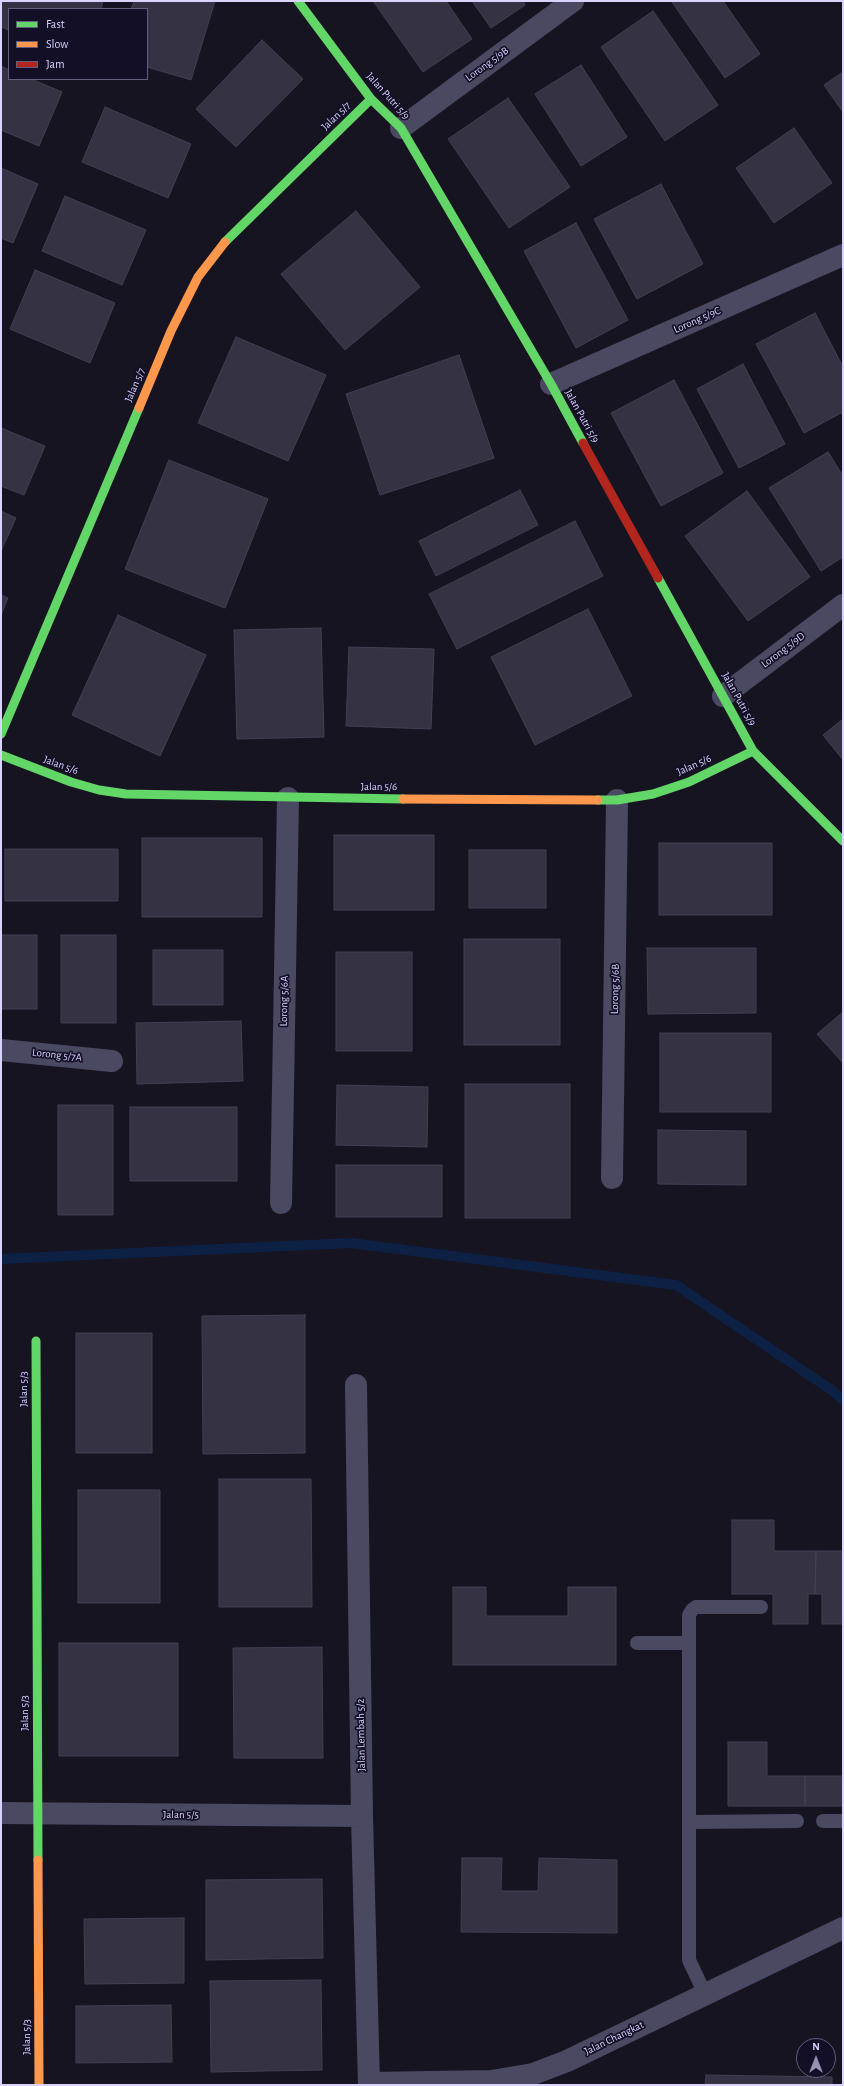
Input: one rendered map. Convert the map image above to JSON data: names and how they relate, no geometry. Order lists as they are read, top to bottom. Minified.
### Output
{"streets":{"street":["Lorong 5/9B","Jalan Putri 5/9","Jalan 5/7","Lorong 5/9C","Lorong 5/9D","Jalan 5/6","Lorong 5/6B","Lorong 5/6A","Lorong 5/7A","Jalan 5/3","Jalan Lembah 5/2","Jalan 5/5","Jalan Changkat"]},"crossings":[["Lorong 5/9B","Jalan Putri 5/9"],["Jalan Putri 5/9","Jalan 5/7"],["Jalan Putri 5/9","Lorong 5/9C"],["Jalan Putri 5/9","Lorong 5/9D"],["Jalan Putri 5/9","Jalan 5/6"],["Jalan 5/6","Lorong 5/6B"],["Jalan 5/6","Lorong 5/6A"],["Jalan 5/3","Jalan 5/5"],["Jalan Lembah 5/2","Jalan 5/5"],["Jalan Lembah 5/2","Jalan Changkat"]],"legend":["Fast","Slow","Jam"],"north":"top"}
